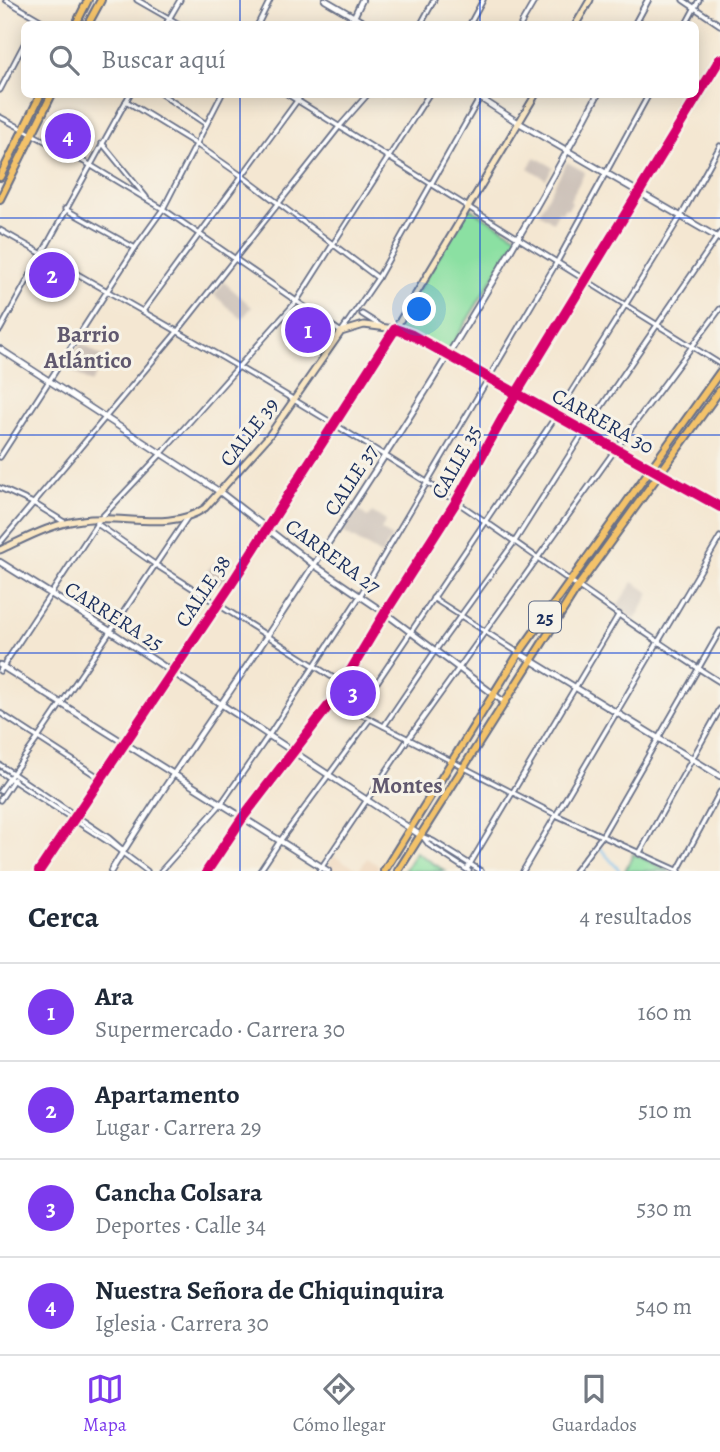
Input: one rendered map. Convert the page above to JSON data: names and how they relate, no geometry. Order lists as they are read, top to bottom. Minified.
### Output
{"streets":{"main road":["CARRERA 30","CALLE 39","CALLE 38","25"],"street":["CALLE 35","CALLE 37","CARRERA 27","CARRERA 25"]},"crossings":[["CARRERA 30","CALLE 39"],["CARRERA 30","CALLE 35"],["CARRERA 30","CALLE 37"],["CARRERA 30","CALLE 38"],["CARRERA 30","25"],["CALLE 39","CARRERA 27"],["CALLE 39","CARRERA 25"],["CALLE 35","CARRERA 27"],["CALLE 35","CARRERA 25"],["CALLE 37","CARRERA 27"],["CALLE 37","CARRERA 25"],["CARRERA 27","CALLE 38"],["CARRERA 27","25"],["CALLE 38","CARRERA 25"],["CARRERA 25","25"]],"districts":["Barrio Atlántico","Montes"],"page":{"search":"Buscar aquí","pins":["4","2","1","3"],"heading":["Cerca","4 resultados"],"list":[{"mark":"1","name":"Ara","note":"Supermercado · Carrera 30","value":"160 m"},{"mark":"2","name":"Apartamento","note":"Lugar · Carrera 29","value":"510 m"},{"mark":"3","name":"Cancha Colsara","note":"Deportes · Calle 34","value":"530 m"},{"mark":"4","name":"Nuestra Señora de Chiquinquira","note":"Iglesia · Carrera 30","value":"540 m"}],"nav":["Mapa","Cómo llegar","Guardados"]}}
